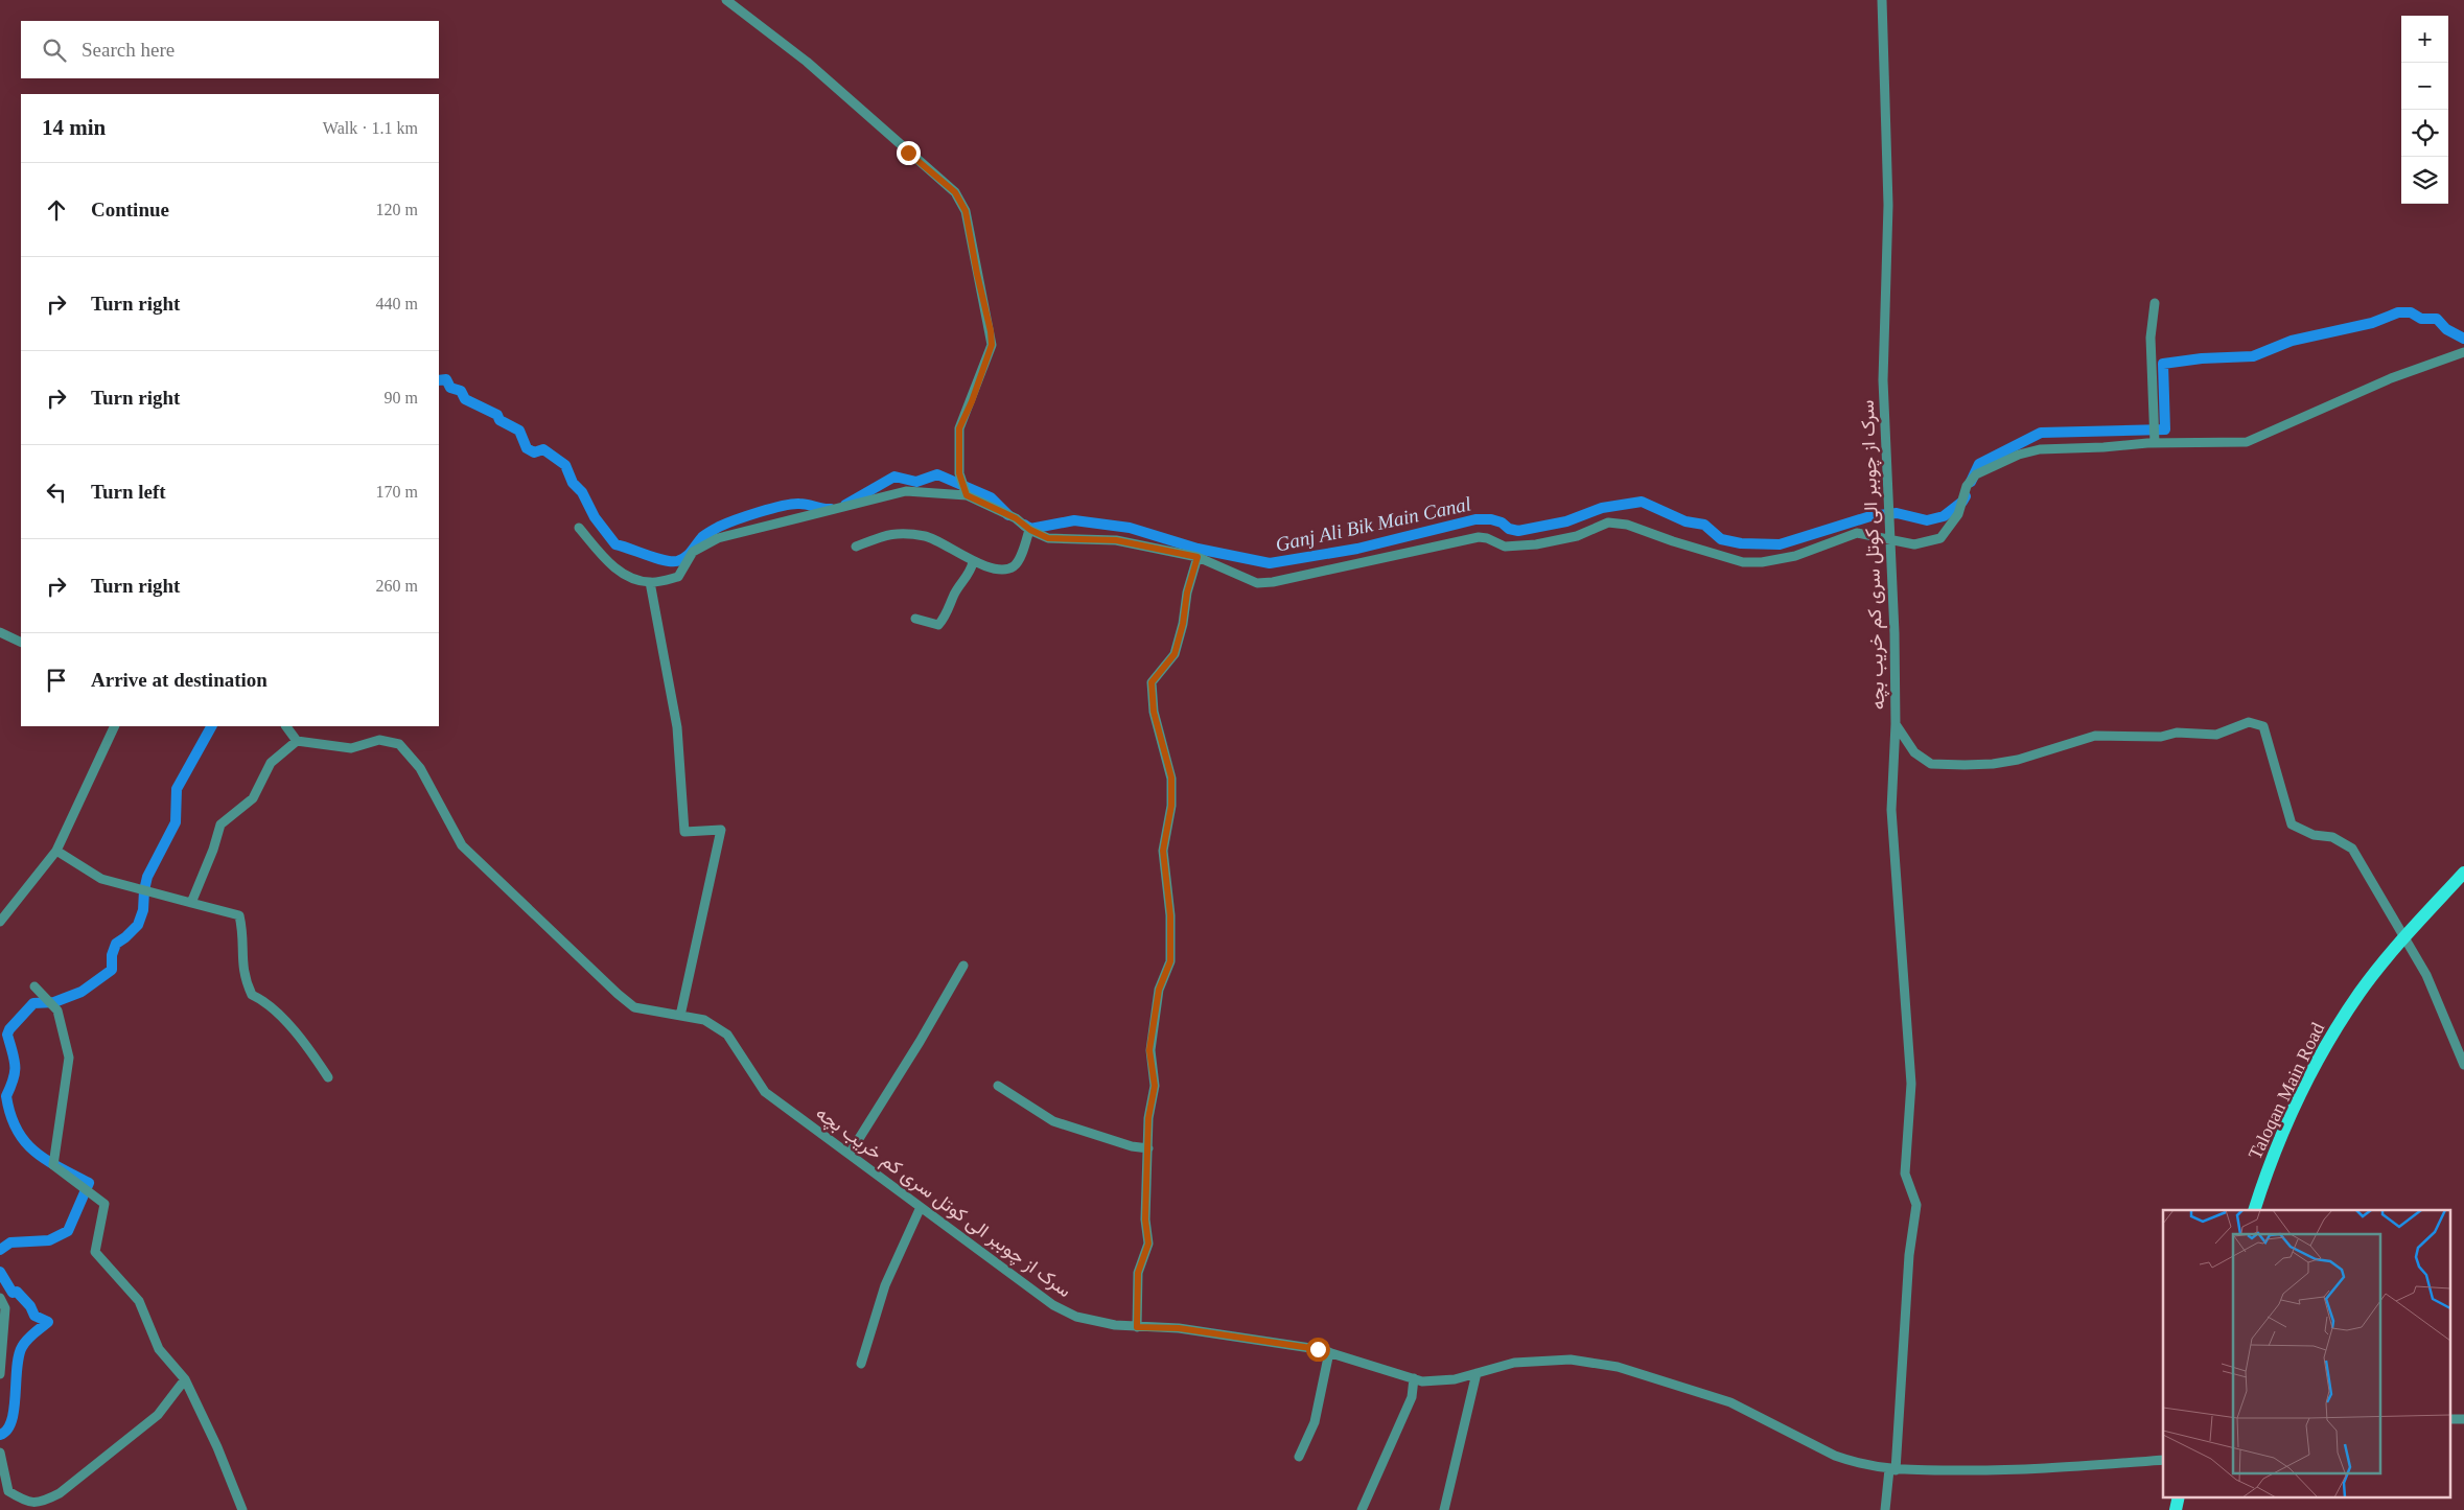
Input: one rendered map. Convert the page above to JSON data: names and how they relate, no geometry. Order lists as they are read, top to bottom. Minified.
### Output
{"streets":{"main road":["Taloqan Main Road"],"street":["سرک از چوببر الی کوتل سری کم خریب بچه"]},"crossings":[["سرک از چوببر الی کوتل سری کم خریب بچه","Taloqan Main Road"]],"water":["Ganj Ali Bik Main Canal"],"page":{"map_buttons":["+","−"],"search":"Search here","heading":["14 min","Walk · 1.1 km"],"list":[["Continue","120 m"],["Turn right","440 m"],["Turn right","90 m"],["Turn left","170 m"],["Turn right","260 m"],"Arrive at destination"]}}
